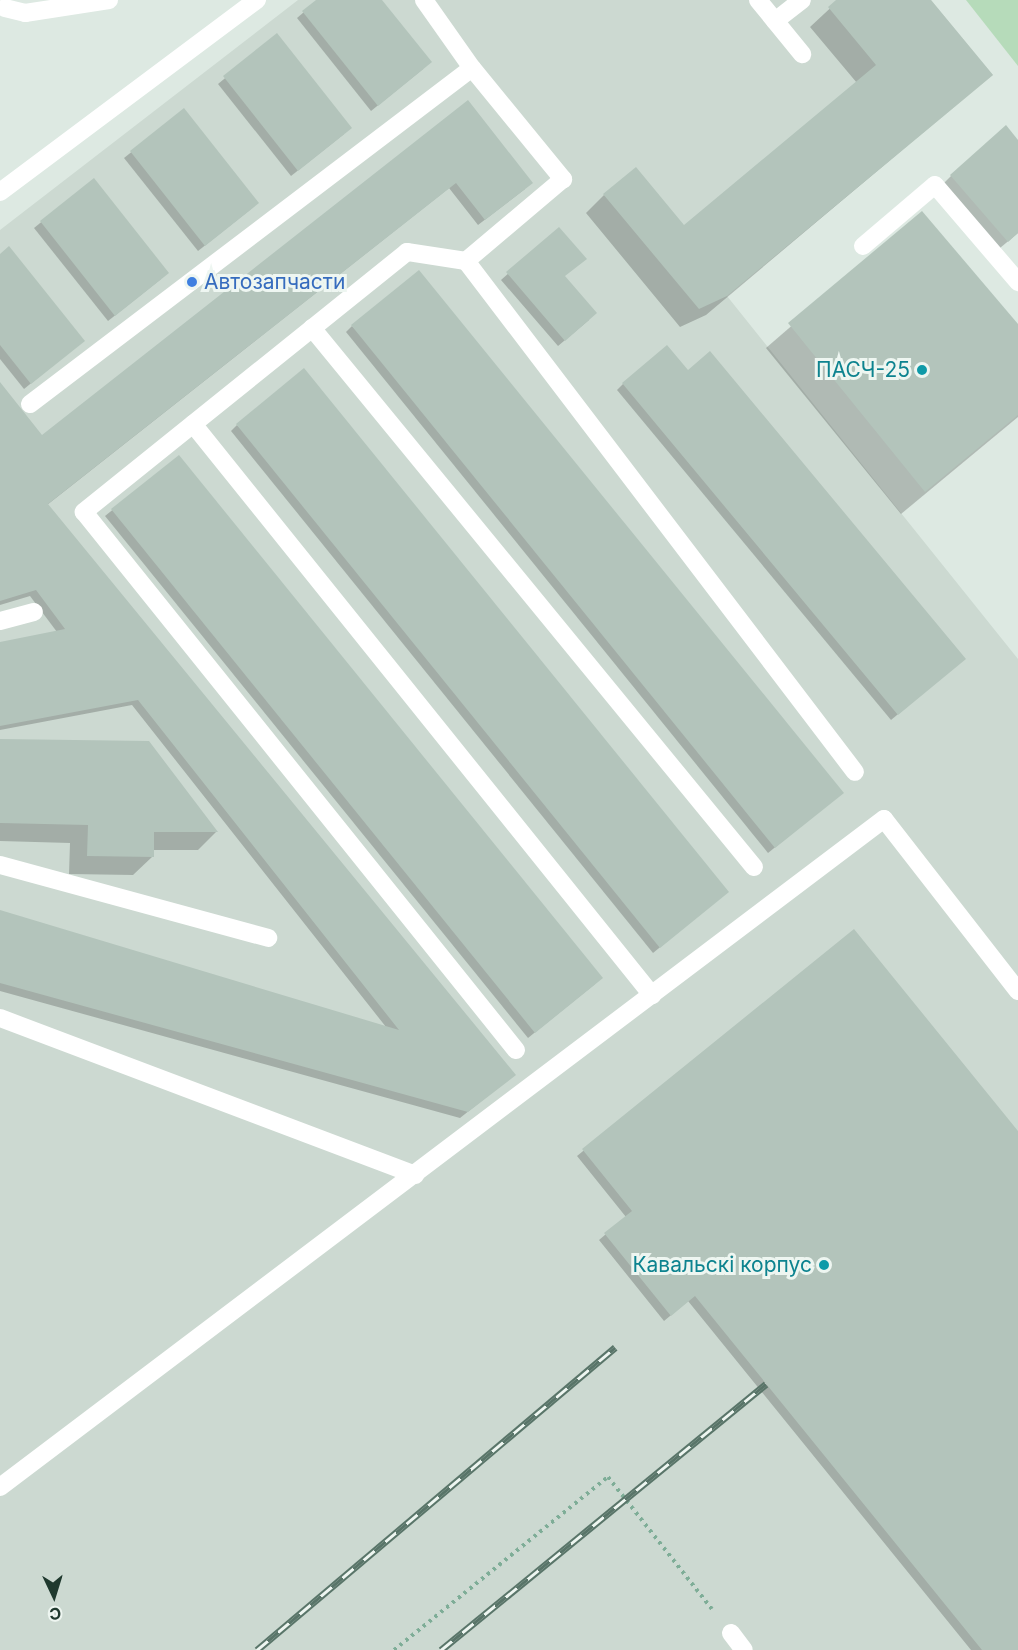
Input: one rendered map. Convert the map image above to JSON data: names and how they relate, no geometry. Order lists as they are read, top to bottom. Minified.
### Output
{"places":["Автозапчасти","ПАСЧ-25","Кавальскі корпус"],"north":"bottom"}
